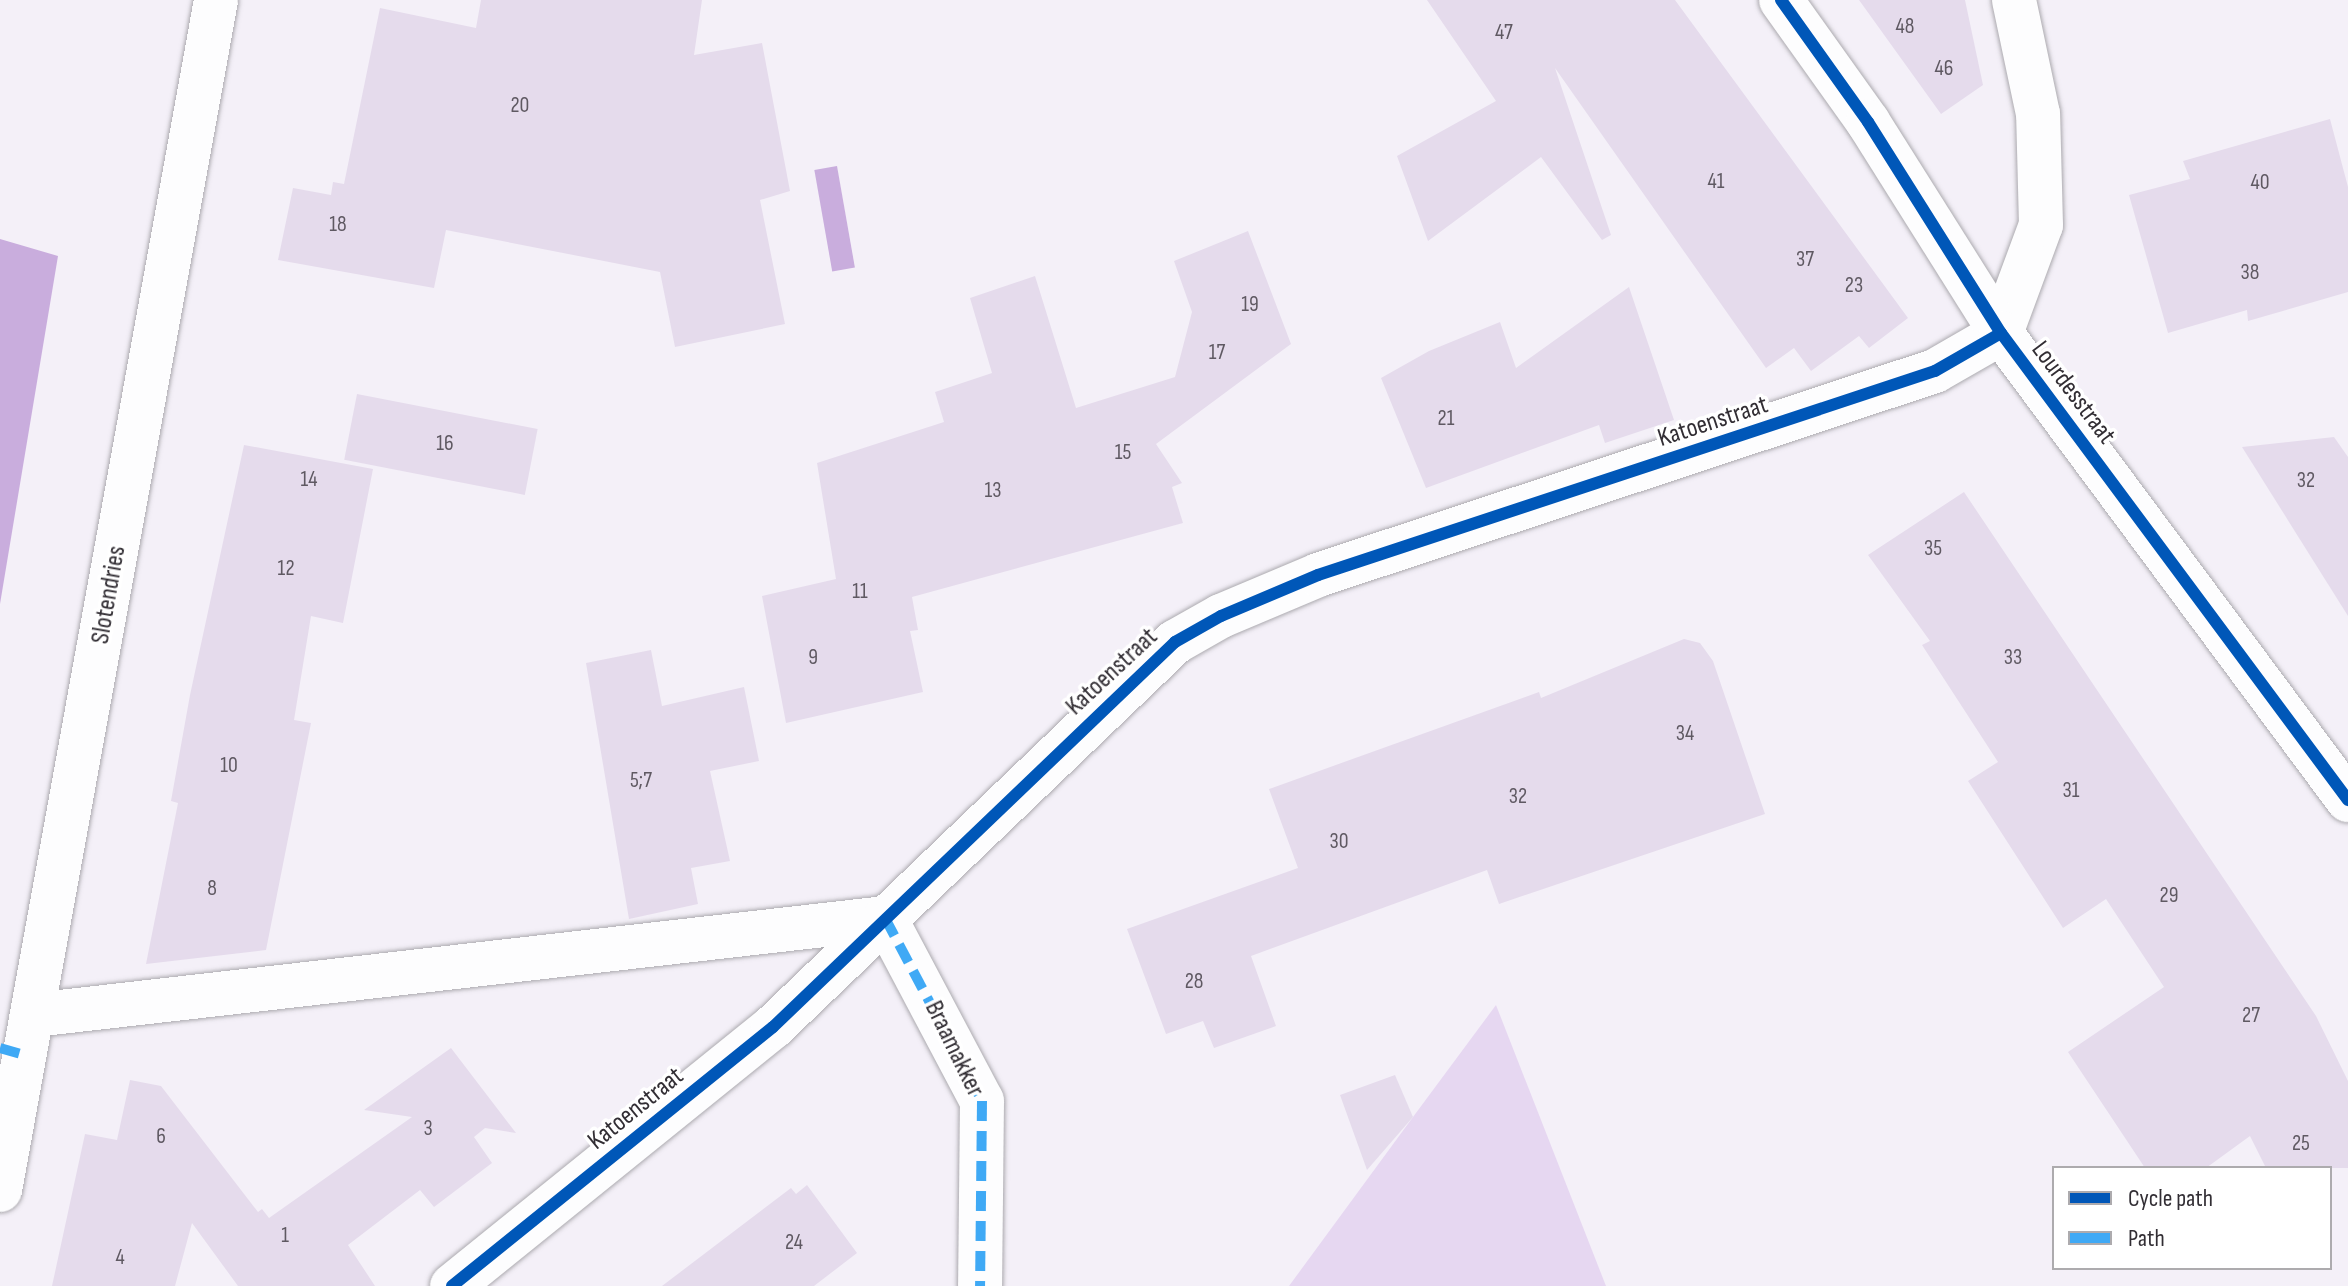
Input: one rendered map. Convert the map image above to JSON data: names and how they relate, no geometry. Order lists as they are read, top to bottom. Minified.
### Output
{"streets":{"street":["Lourdesstraat","Katoenstraat","Slotendries","Braamakker"]},"crossings":[["Lourdesstraat","Katoenstraat"],["Katoenstraat","Braamakker"]],"house_numbers":["48","47","46","20","41","40","18","37","38","23","19","17","21","16","15","14","32","13","35","12","11","9","33","34","10","5;7","31","32","30","8","29","28","27","3","6","25","1","24","4"],"legend":["Cycle path","Path"]}
